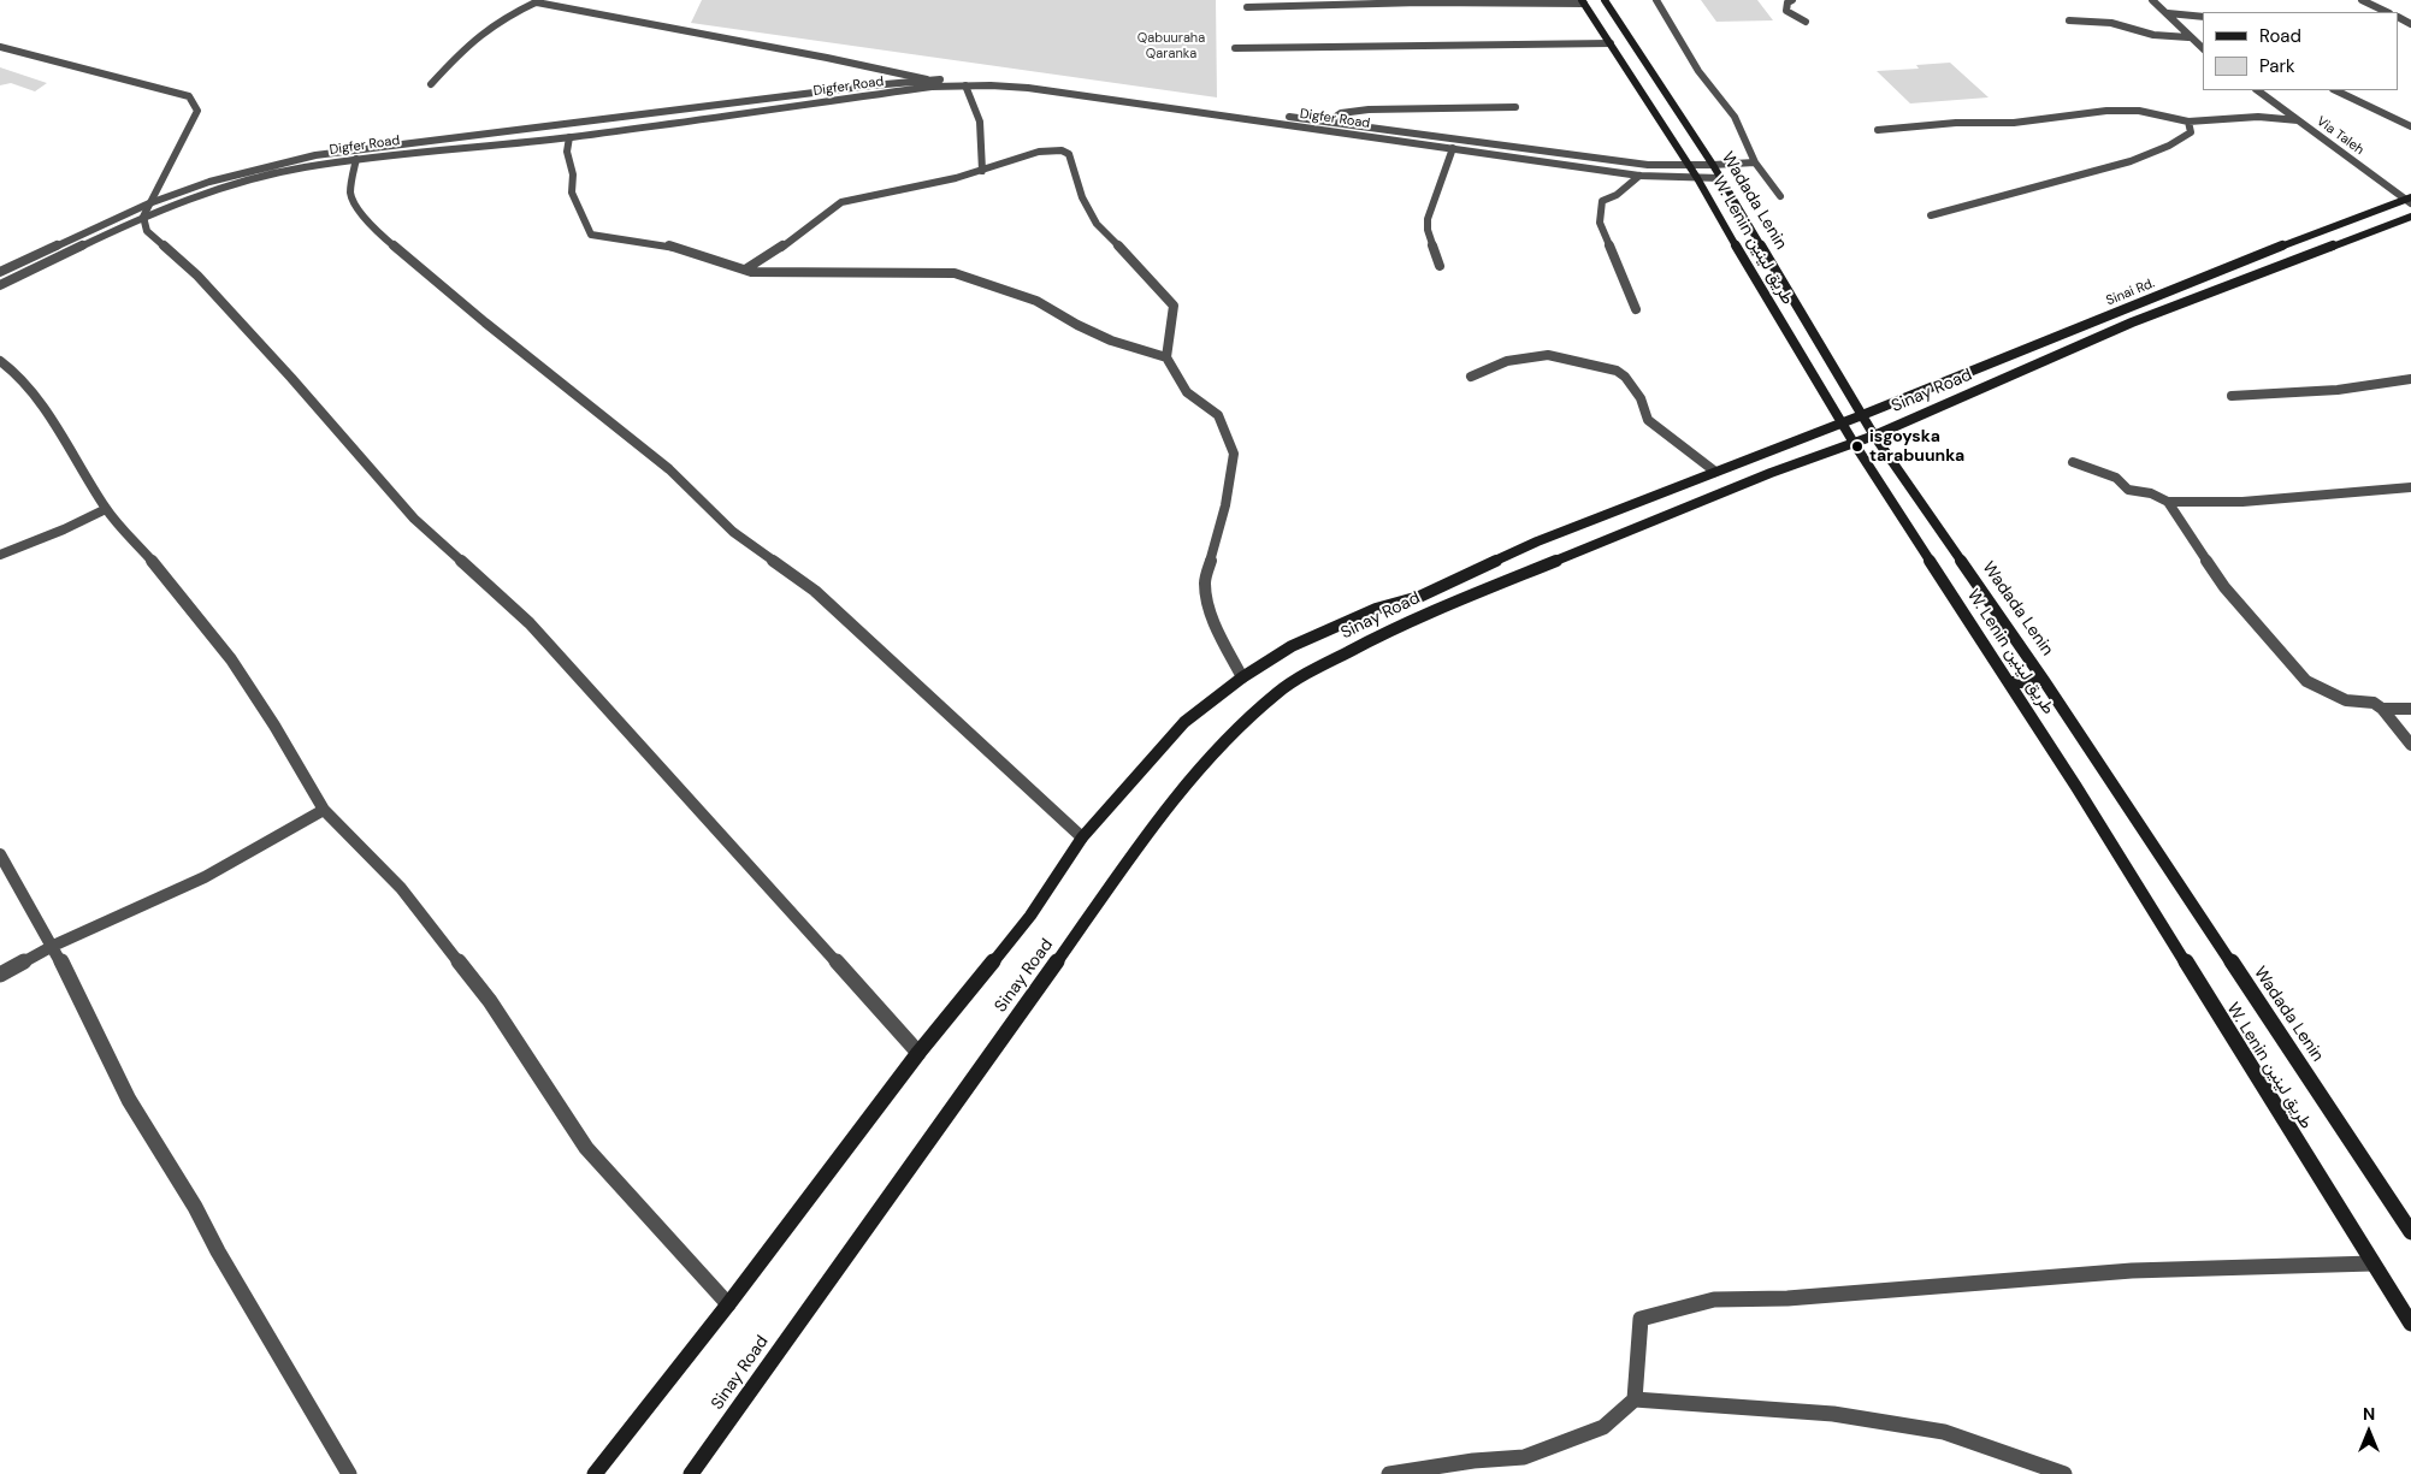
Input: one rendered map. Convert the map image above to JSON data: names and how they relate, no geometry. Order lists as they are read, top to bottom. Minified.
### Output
{"streets":{"main road":["Wadada Lenin","W. Lenin طريق لينين","Sinai Rd.","Sinay Road"],"street":["Digfer Road","Via Taleh"]},"crossings":[["Digfer Road","Wadada Lenin"],["Digfer Road","W. Lenin طريق لينين"],["Via Taleh","Sinai Rd."],["Wadada Lenin","Sinai Rd."],["Wadada Lenin","Sinay Road"],["W. Lenin طريق لينين","Sinai Rd."],["W. Lenin طريق لينين","Sinay Road"],["Sinai Rd.","Sinay Road"]],"parks":["Qabuuraha Qaranka"],"places":["isgoyska tarabuunka"],"legend":["Road","Park"],"north":"top"}
